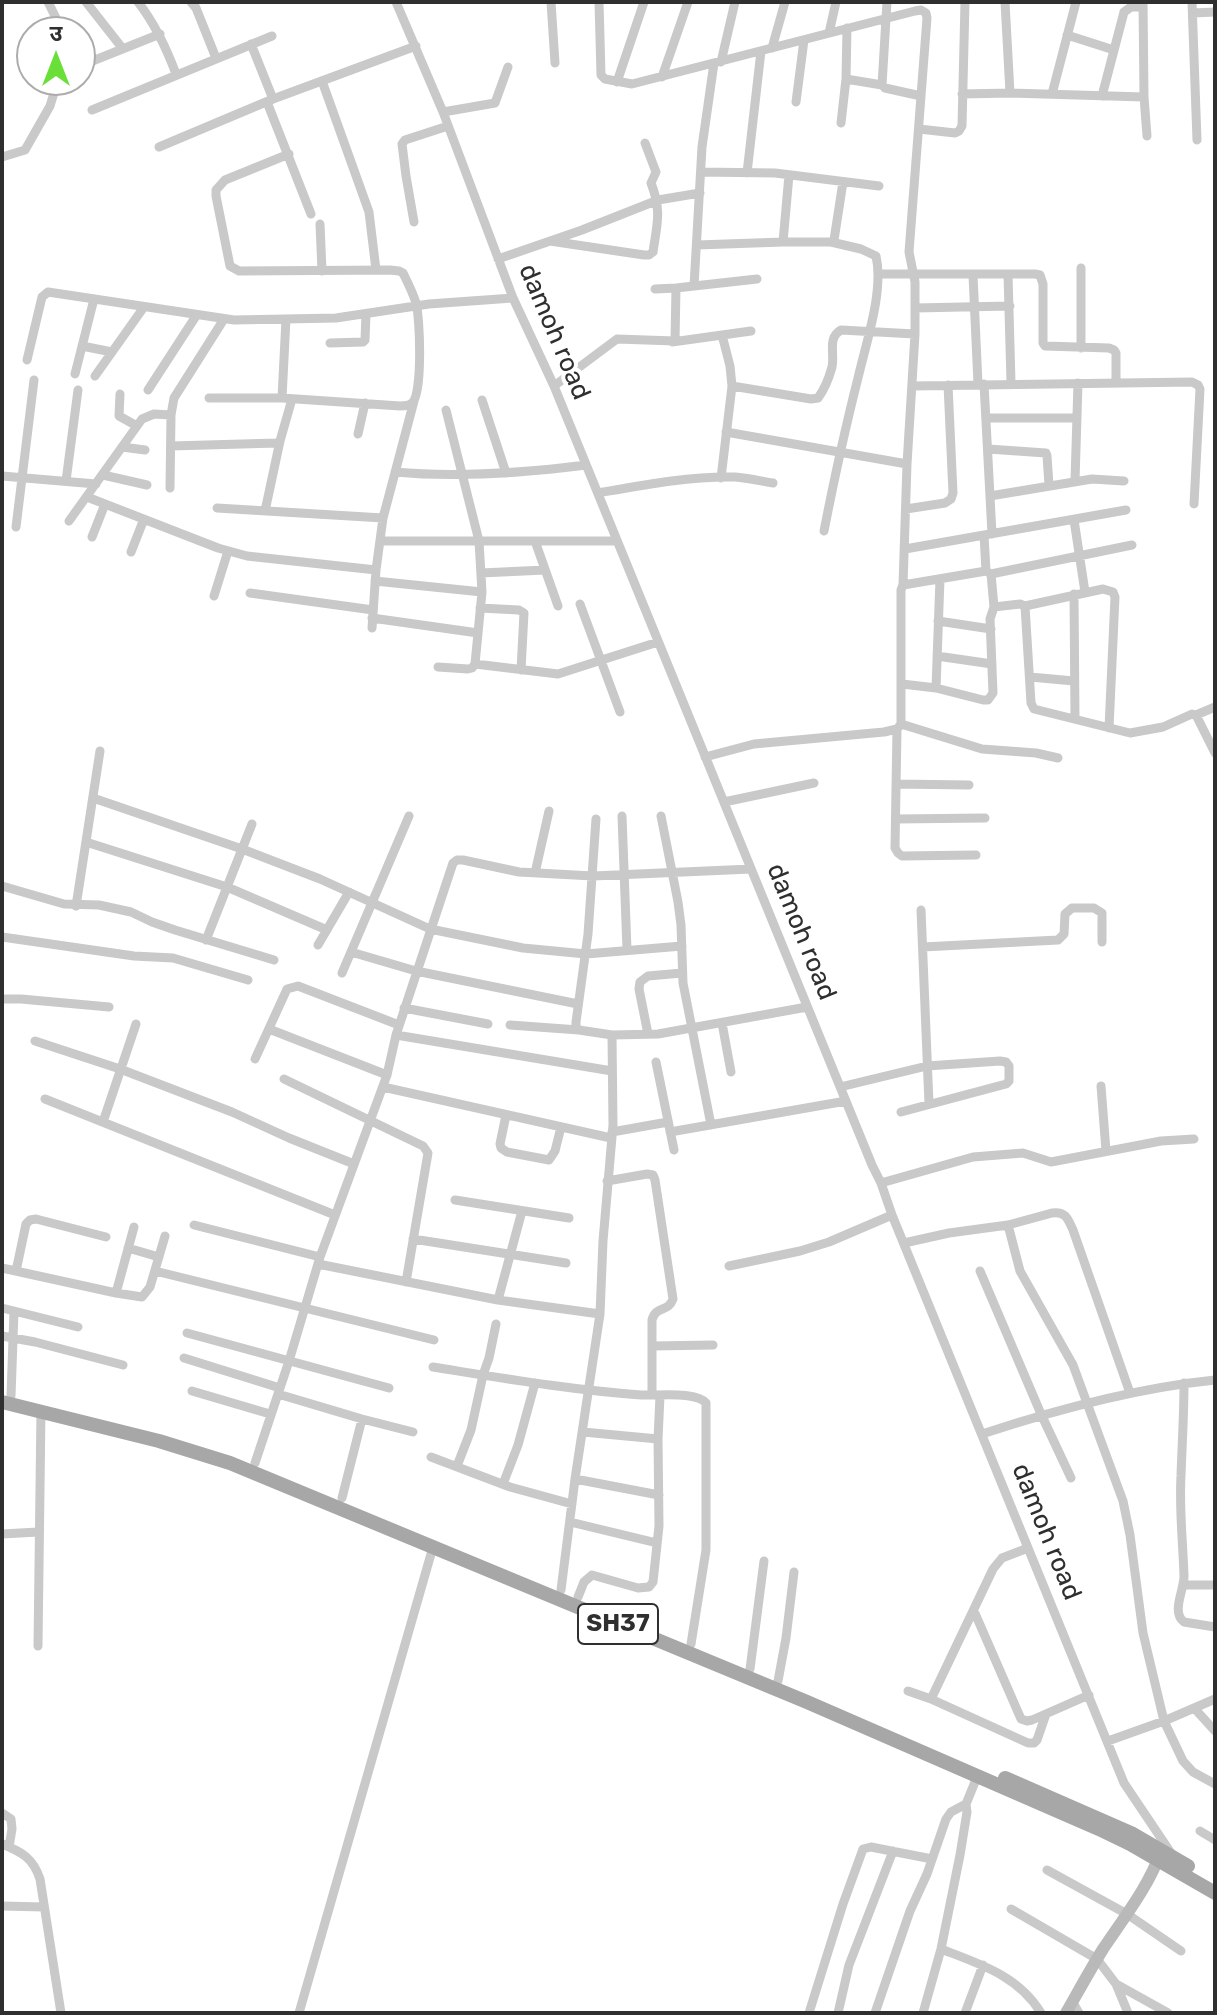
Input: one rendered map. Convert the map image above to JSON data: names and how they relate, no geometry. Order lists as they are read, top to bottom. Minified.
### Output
{"streets":{"main road":["SH37"],"street":["damoh road"]},"crossings":[["damoh road","SH37"]],"north":"top"}
